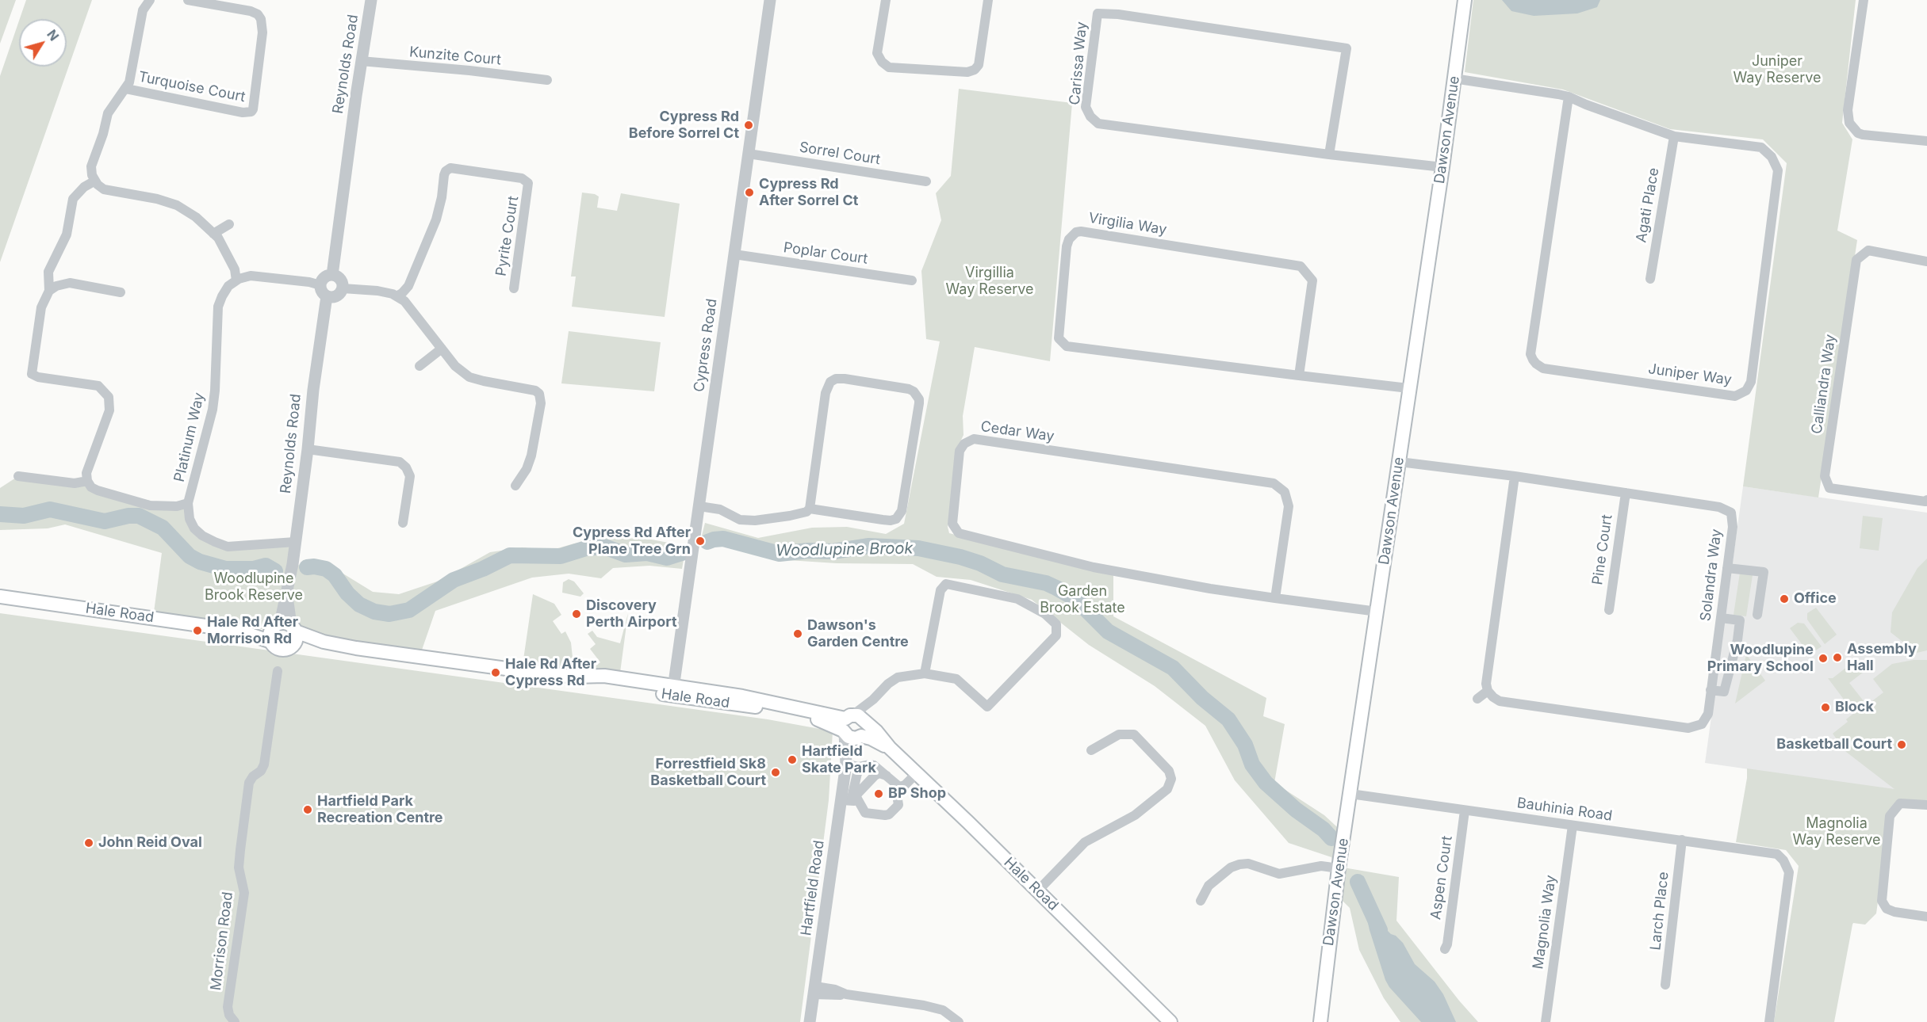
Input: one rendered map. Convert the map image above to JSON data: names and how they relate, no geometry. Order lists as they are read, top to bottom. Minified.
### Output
{"streets":{"main road":["Dawson Avenue","Hale Road"],"street":["Kunzite Court","Carissa Way","Reynolds Road","Turquoise Court","Sorrel Court","Agati Place","Virgilia Way","Pyrite Court","Poplar Court","Cypress Road","Juniper Way","Calliandra Way","Cedar Way","Platinum Way","Pine Court","Solandra Way","Bauhinia Road","Aspen Court","Hartfield Road","Larch Place","Magnolia Way","Morrison Road"]},"crossings":[["Kunzite Court","Reynolds Road"],["Carissa Way","Dawson Avenue"],["Reynolds Road","Platinum Way"],["Reynolds Road","Hale Road"],["Dawson Avenue","Virgilia Way"],["Dawson Avenue","Juniper Way"],["Dawson Avenue","Cedar Way"],["Dawson Avenue","Solandra Way"],["Dawson Avenue","Bauhinia Road"],["Sorrel Court","Cypress Road"],["Agati Place","Juniper Way"],["Poplar Court","Cypress Road"],["Cypress Road","Hale Road"],["Pine Court","Solandra Way"],["Hale Road","Hartfield Road"],["Bauhinia Road","Aspen Court"],["Bauhinia Road","Larch Place"],["Bauhinia Road","Magnolia Way"]],"water":["Woodlupine Brook"],"parks":["Juniper Way Reserve","Virgillia Way Reserve","Woodlupine Brook Reserve","Garden Brook Estate","Magnolia Way Reserve"],"places":["Cypress Rd Before Sorrel Ct","Cypress Rd After Sorrel Ct","Cypress Rd After Plane Tree Grn","Office","Discovery Perth Airport","Hale Rd After Morrison Rd","Dawson's Garden Centre","Assembly Hall","Woodlupine Primary School","Hale Rd After Cypress Rd","Block","Basketball Court","Hartfield Skate Park","Forrestfield Sk8 Basketball Court","BP Shop","Hartfield Park Recreation Centre","John Reid Oval"],"north":"top right"}
